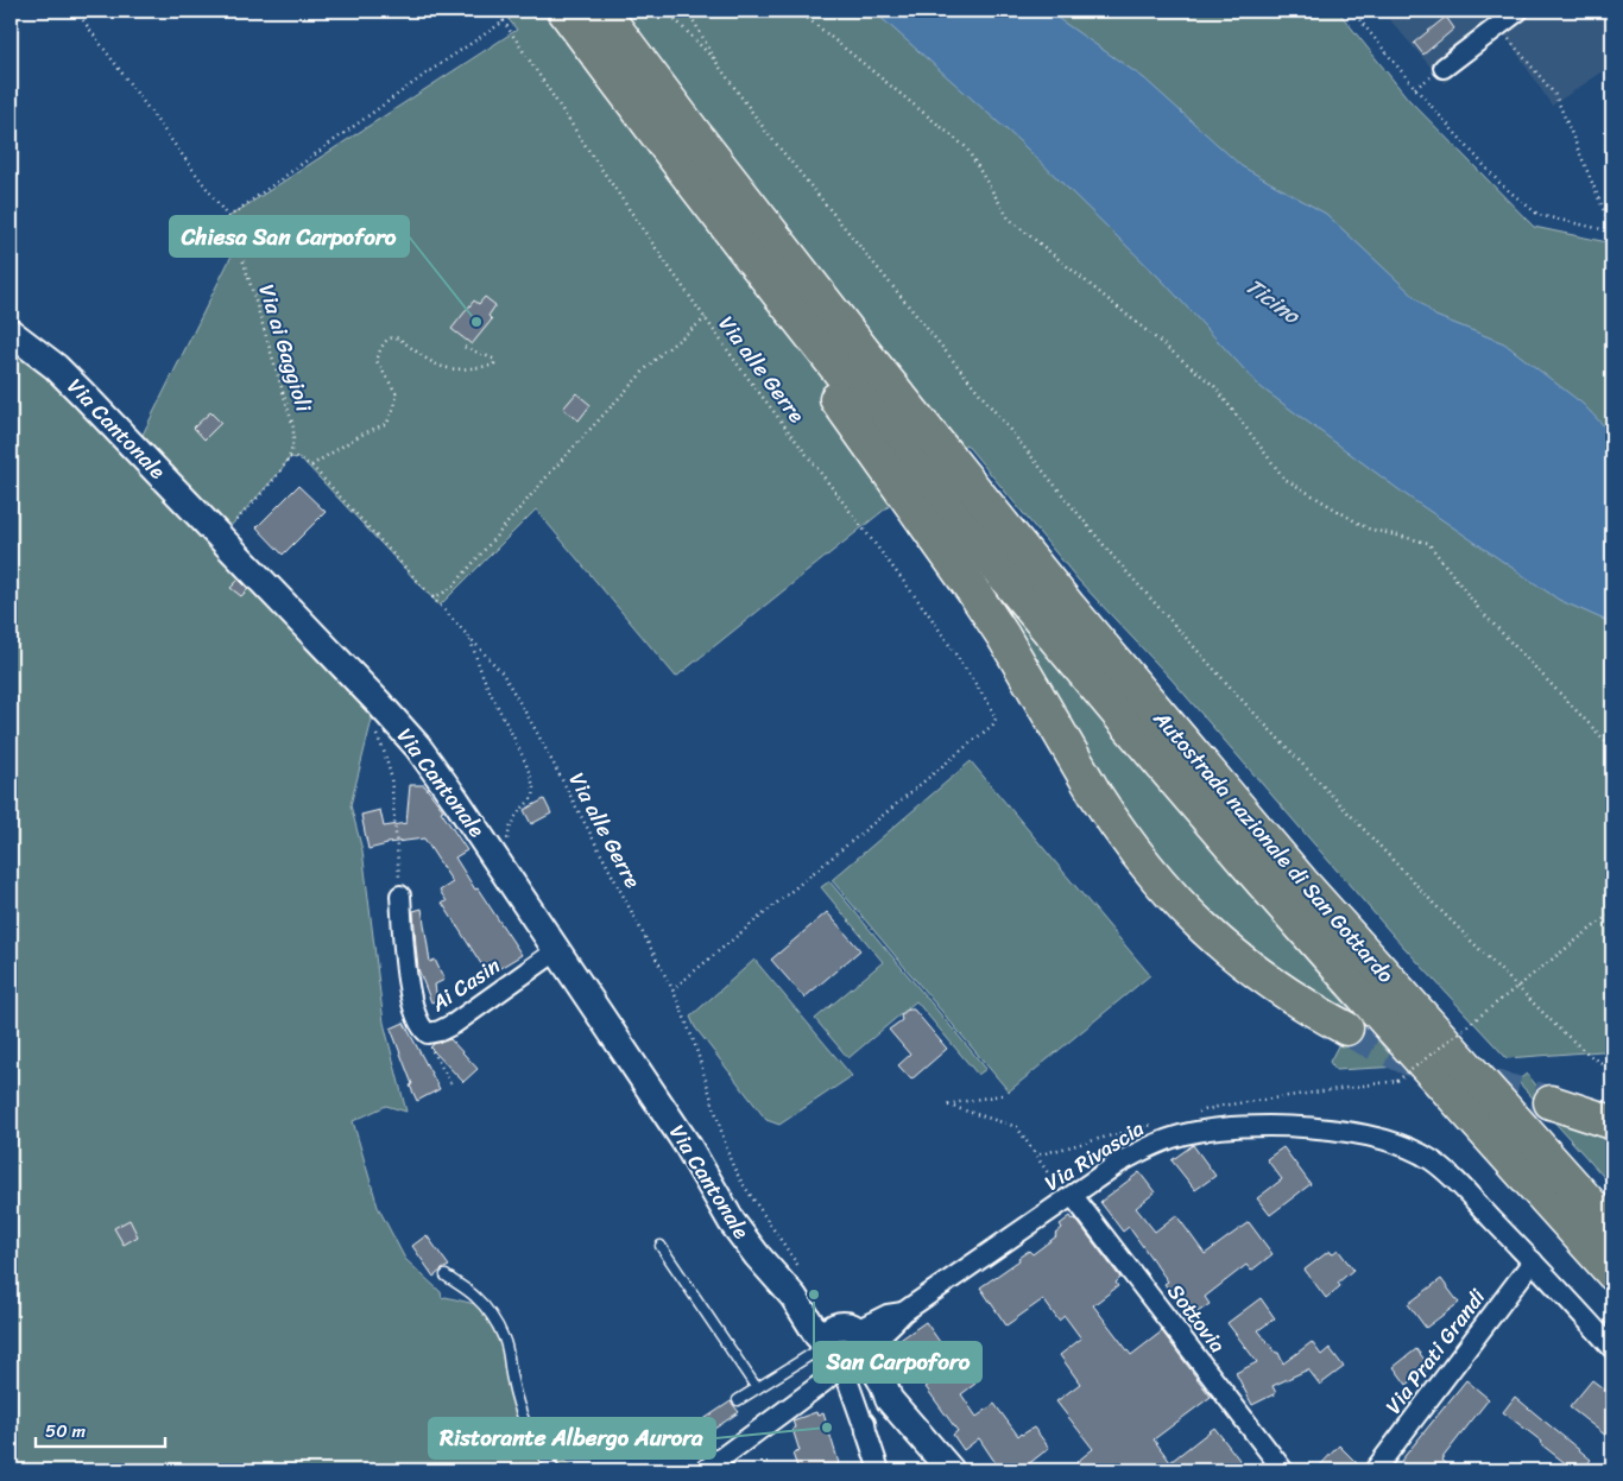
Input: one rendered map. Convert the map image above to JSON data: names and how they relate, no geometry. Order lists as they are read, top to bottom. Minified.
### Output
{"streets":{"highway":["Autostrada nazionale di San Gottardo"],"main road":["Via Cantonale"],"street":["Ai Casin","Via Rivascia","Sottovia","Via Prati Grandi"],"path":["Via ai Gaggioli","Via alle Gerre"]},"crossings":[["Via ai Gaggioli","Via alle Gerre"],["Via alle Gerre","Via Cantonale"],["Via Cantonale","Ai Casin"],["Via Cantonale","Via Rivascia"],["Via Rivascia","Sottovia"],["Via Rivascia","Via Prati Grandi"]],"water":["Ticino"],"places":["Chiesa San Carpoforo","San Carpoforo","Ristorante Albergo Aurora"],"scale_bar":"50 m"}
